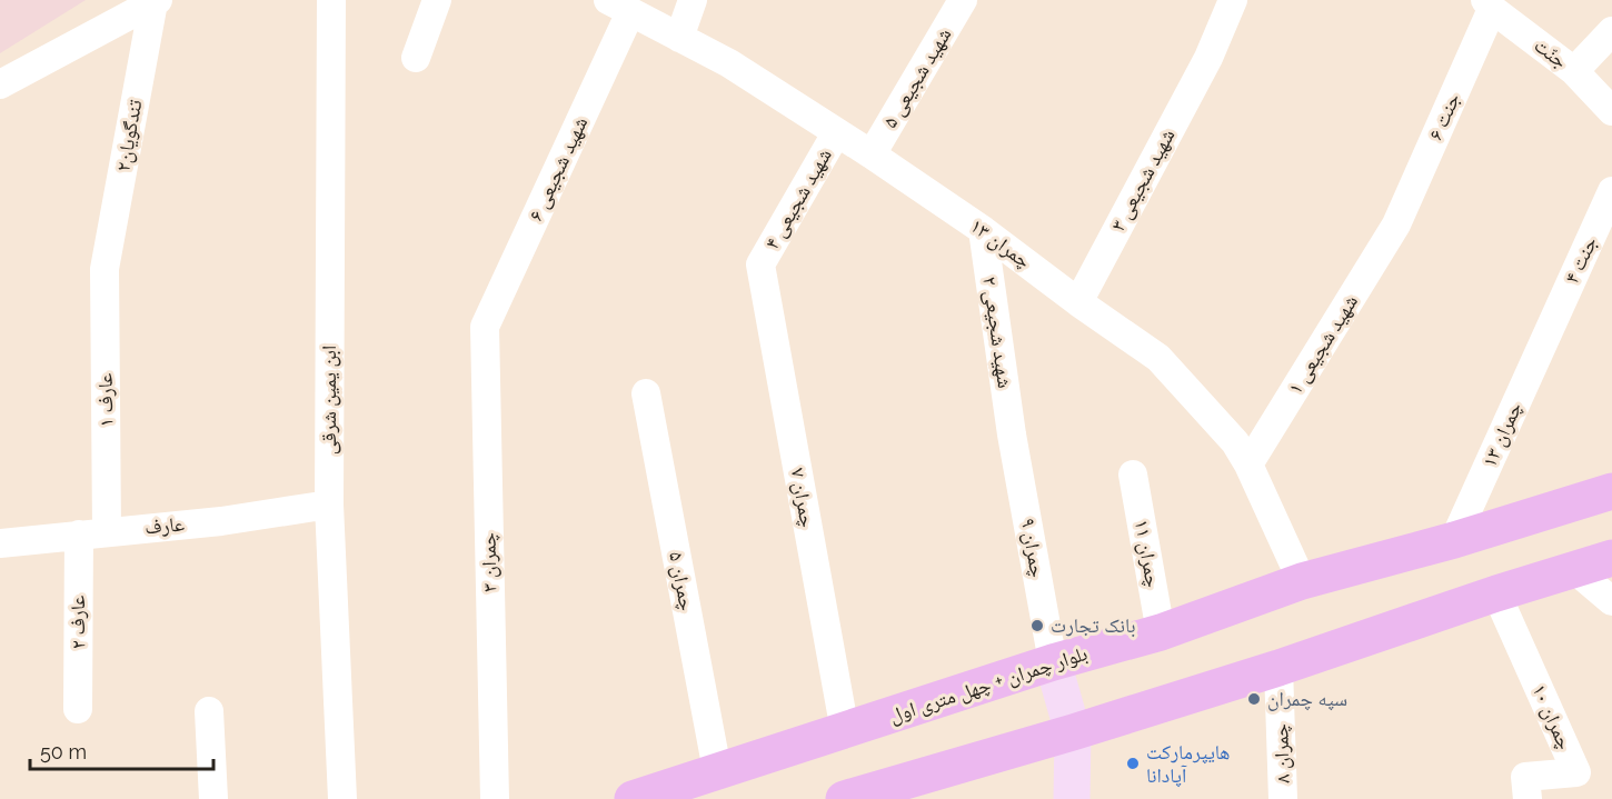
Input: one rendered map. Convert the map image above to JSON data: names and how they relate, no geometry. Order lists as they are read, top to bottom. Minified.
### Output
{"streets":{"main road":["بلوار چمران + چهل متری اول"],"street":["جنّت","شهید شجیعی ۵","جنت ۶","تندگویان۲","شهید شجیعی ۶","شهید شجیعی ۳","شهید شجیعی ۴","چمران ۱۳","جنت ۴","شهید شجیعی ۲","شهید شجیعی ۱","عارف ۱","ابن یمین شرقی","چمران ۷","عارف","چمران ۹","چمران ۱۱","چمران ۳","چمران ۵","عارف ۲","چمران ۱۰","چمران ۸"]},"crossings":[["جنّت","جنت ۶"],["شهید شجیعی ۵","چمران ۱۳"],["جنت ۶","شهید شجیعی ۱"],["تندگویان۲","عارف ۱"],["شهید شجیعی ۶","چمران ۱۳"],["شهید شجیعی ۶","چمران ۳"],["شهید شجیعی ۳","چمران ۱۳"],["شهید شجیعی ۴","چمران ۱۳"],["شهید شجیعی ۴","چمران ۷"],["چمران ۱۳","جنت ۴"],["چمران ۱۳","شهید شجیعی ۲"],["چمران ۱۳","شهید شجیعی ۱"],["چمران ۱۳","بلوار چمران + چهل متری اول"],["شهید شجیعی ۲","چمران ۹"],["عارف ۱","عارف"],["ابن یمین شرقی","عارف"],["چمران ۷","بلوار چمران + چهل متری اول"],["عارف","عارف ۲"],["چمران ۹","بلوار چمران + چهل متری اول"],["چمران ۱۱","بلوار چمران + چهل متری اول"],["چمران ۵","بلوار چمران + چهل متری اول"]],"places":["بانک تجارت","سپه چمران","هایپرمارکت آپادانا"],"scale_bar":"50 m"}
